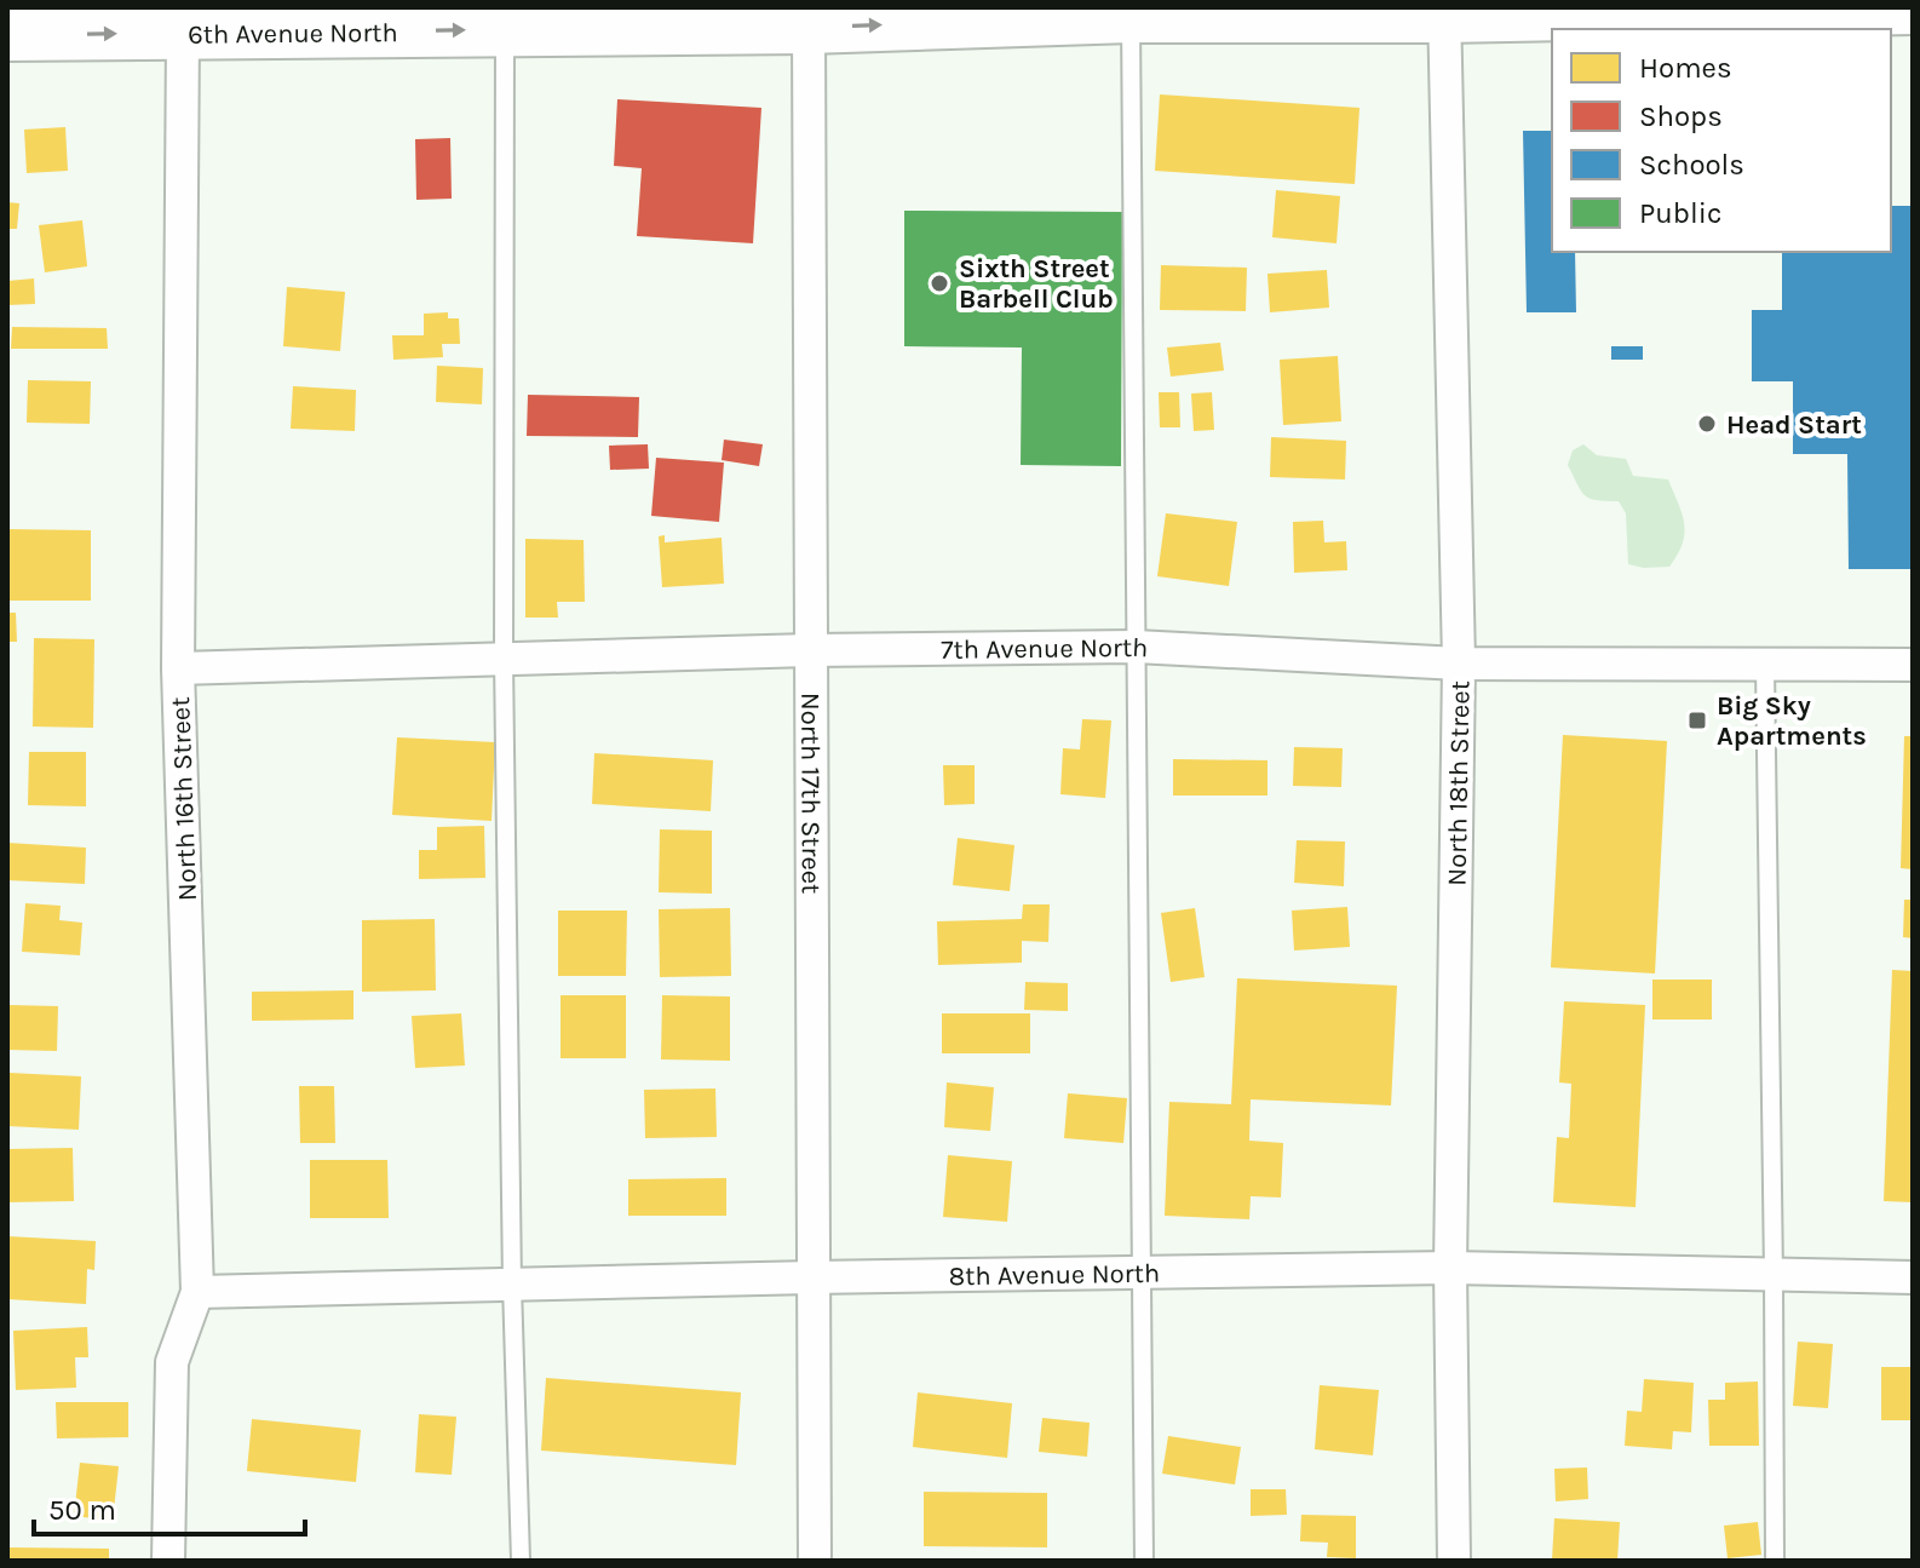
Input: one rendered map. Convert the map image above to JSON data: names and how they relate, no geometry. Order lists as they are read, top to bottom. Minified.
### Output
{"streets":{"main road":["6th Avenue North"],"street":["7th Avenue North","North 18th Street","North 17th Street","North 16th Street","8th Avenue North"]},"crossings":[["6th Avenue North","North 18th Street"],["6th Avenue North","North 17th Street"],["6th Avenue North","North 16th Street"],["7th Avenue North","North 18th Street"],["7th Avenue North","North 17th Street"],["7th Avenue North","North 16th Street"],["North 18th Street","8th Avenue North"],["North 17th Street","8th Avenue North"],["North 16th Street","8th Avenue North"]],"one_way":["6th Avenue North"],"places":{"other":["Sixth Street Barbell Club","Head Start"],"transit":["Big Sky Apartments"]},"legend":["Homes","Shops","Schools","Public"],"scale_bar":"50 m"}
